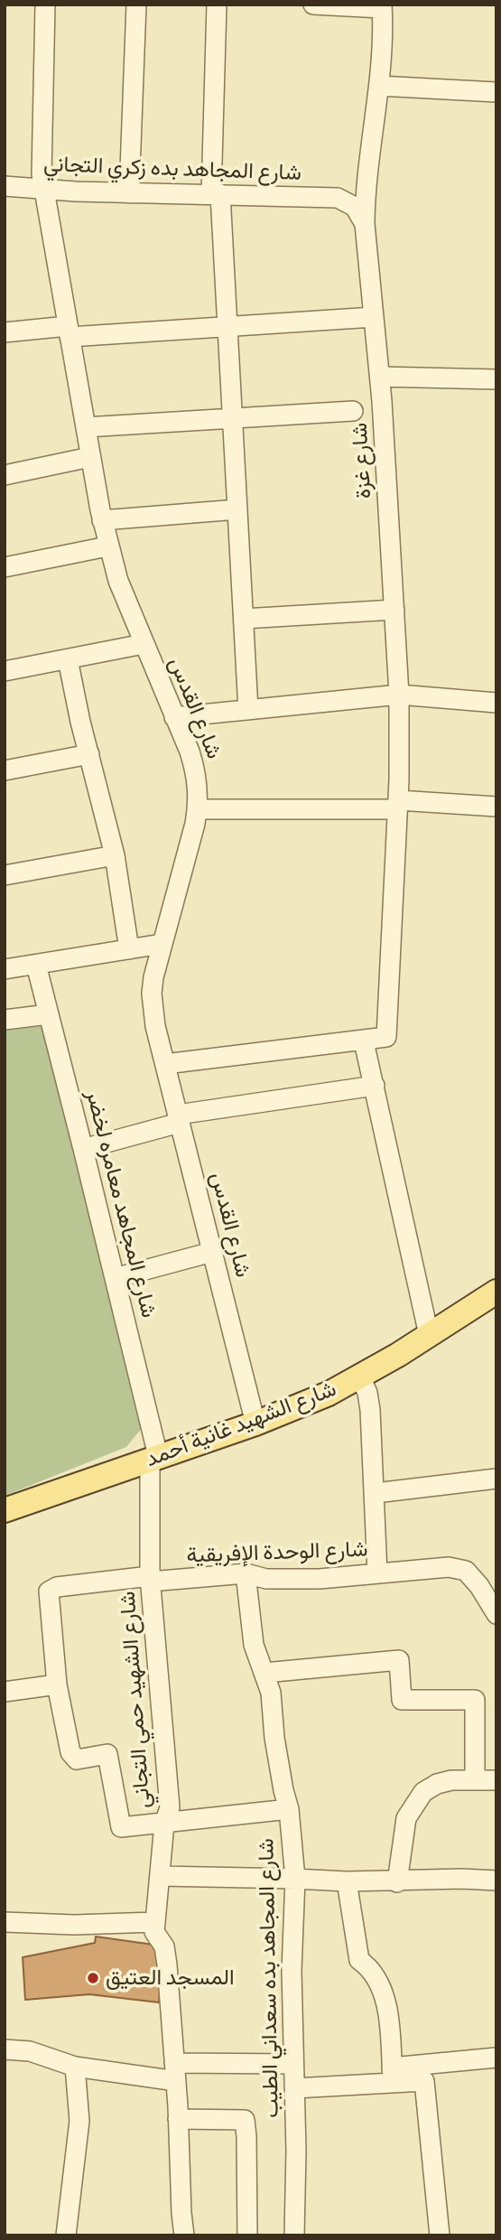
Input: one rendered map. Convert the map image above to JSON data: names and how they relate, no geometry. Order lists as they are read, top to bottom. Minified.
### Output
{"streets":{"main road":["شارع الشهيد غانية أحمد"],"street":["شارع المجاهد بده زكري التجاني","شارع غزة","شارع القدس","شارع المجاهد معامره لخضر","شارع الوحدة الإفريقية","شارع الشهيد حمي التجاني","شارع المجاهد بده سعداني الطيب"]},"crossings":[["شارع المجاهد بده زكري التجاني","شارع القدس"],["شارع القدس","شارع الشهيد غانية أحمد"],["شارع المجاهد معامره لخضر","شارع الشهيد غانية أحمد"],["شارع المجاهد معامره لخضر","شارع الشهيد حمي التجاني"],["شارع الشهيد غانية أحمد","شارع الشهيد حمي التجاني"],["شارع الوحدة الإفريقية","شارع الشهيد حمي التجاني"],["شارع الوحدة الإفريقية","شارع المجاهد بده سعداني الطيب"]],"places":["المسجد العتيق"]}
